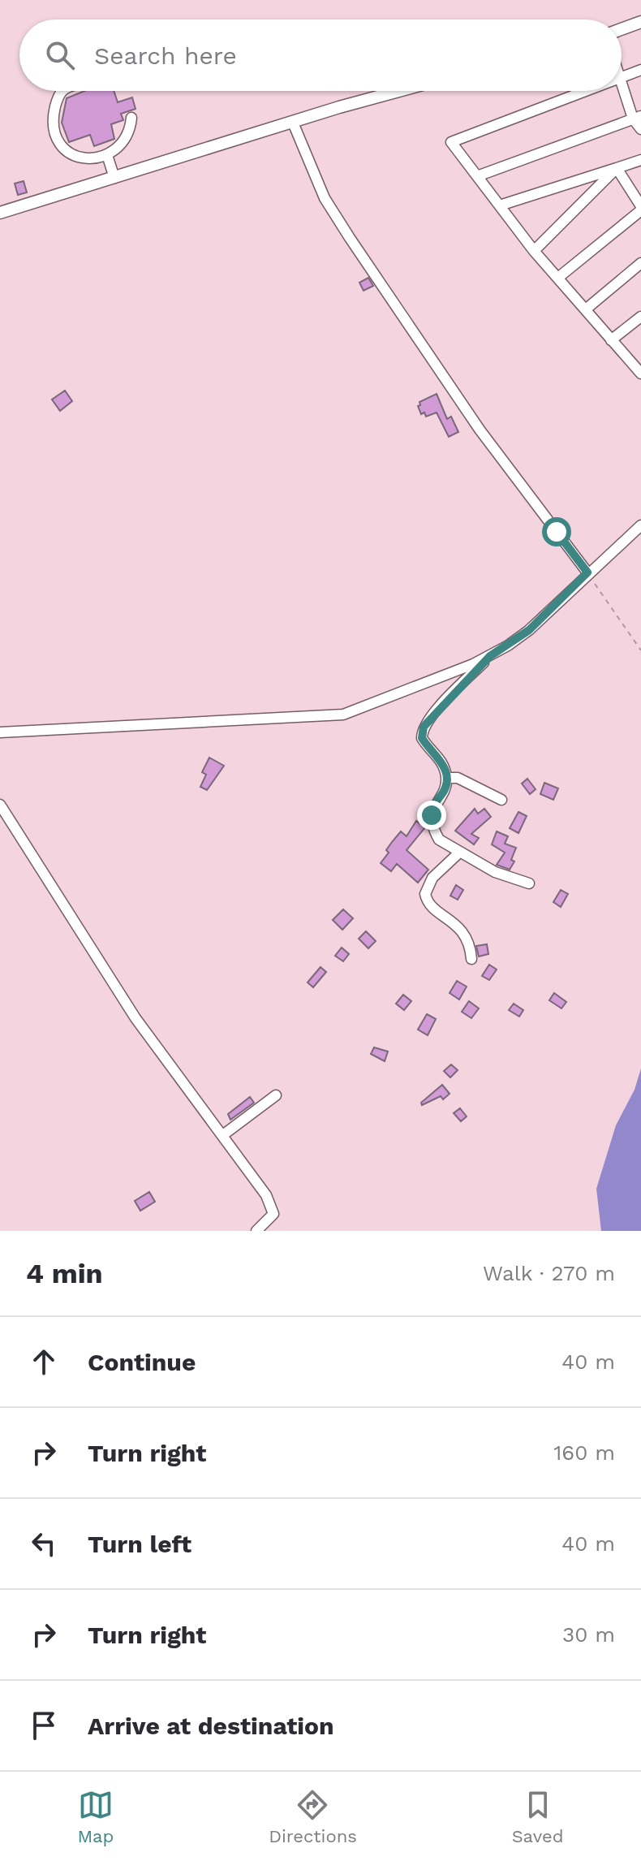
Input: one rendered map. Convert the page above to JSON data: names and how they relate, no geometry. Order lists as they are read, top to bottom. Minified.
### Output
{"page":{"search":"Search here","heading":["4 min","Walk · 270 m"],"list":[["Continue","40 m"],["Turn right","160 m"],["Turn left","40 m"],["Turn right","30 m"],"Arrive at destination"],"nav":["Map","Directions","Saved"]}}
